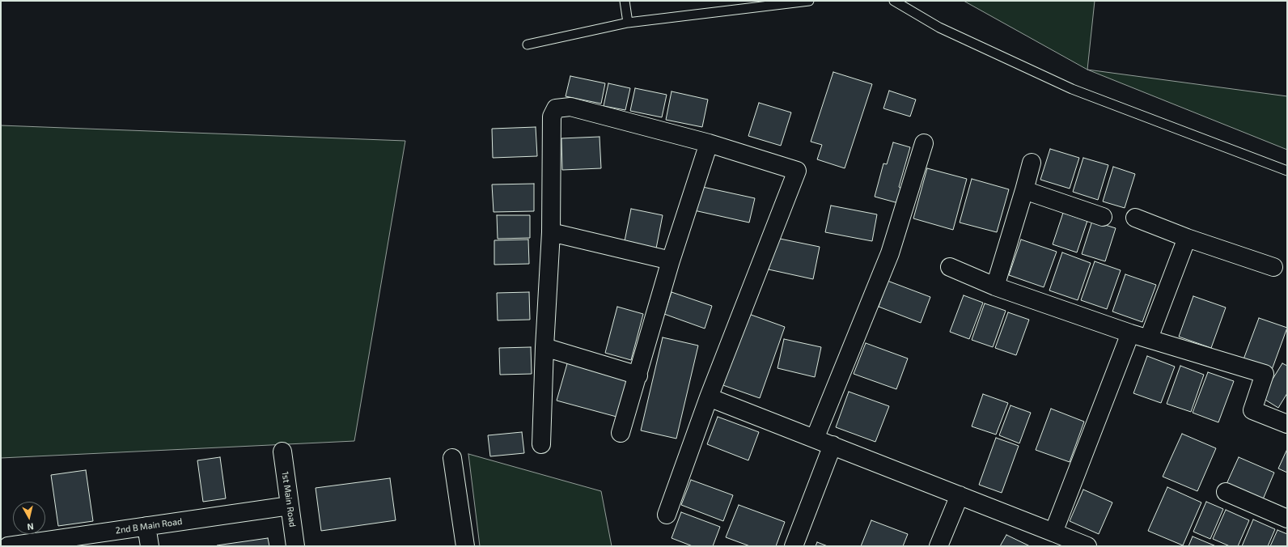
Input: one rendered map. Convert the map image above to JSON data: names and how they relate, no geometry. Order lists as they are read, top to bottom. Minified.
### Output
{"streets":{"street":["1st Main Road","2nd B Main Road"]},"crossings":[["1st Main Road","2nd B Main Road"]],"north":"bottom"}
